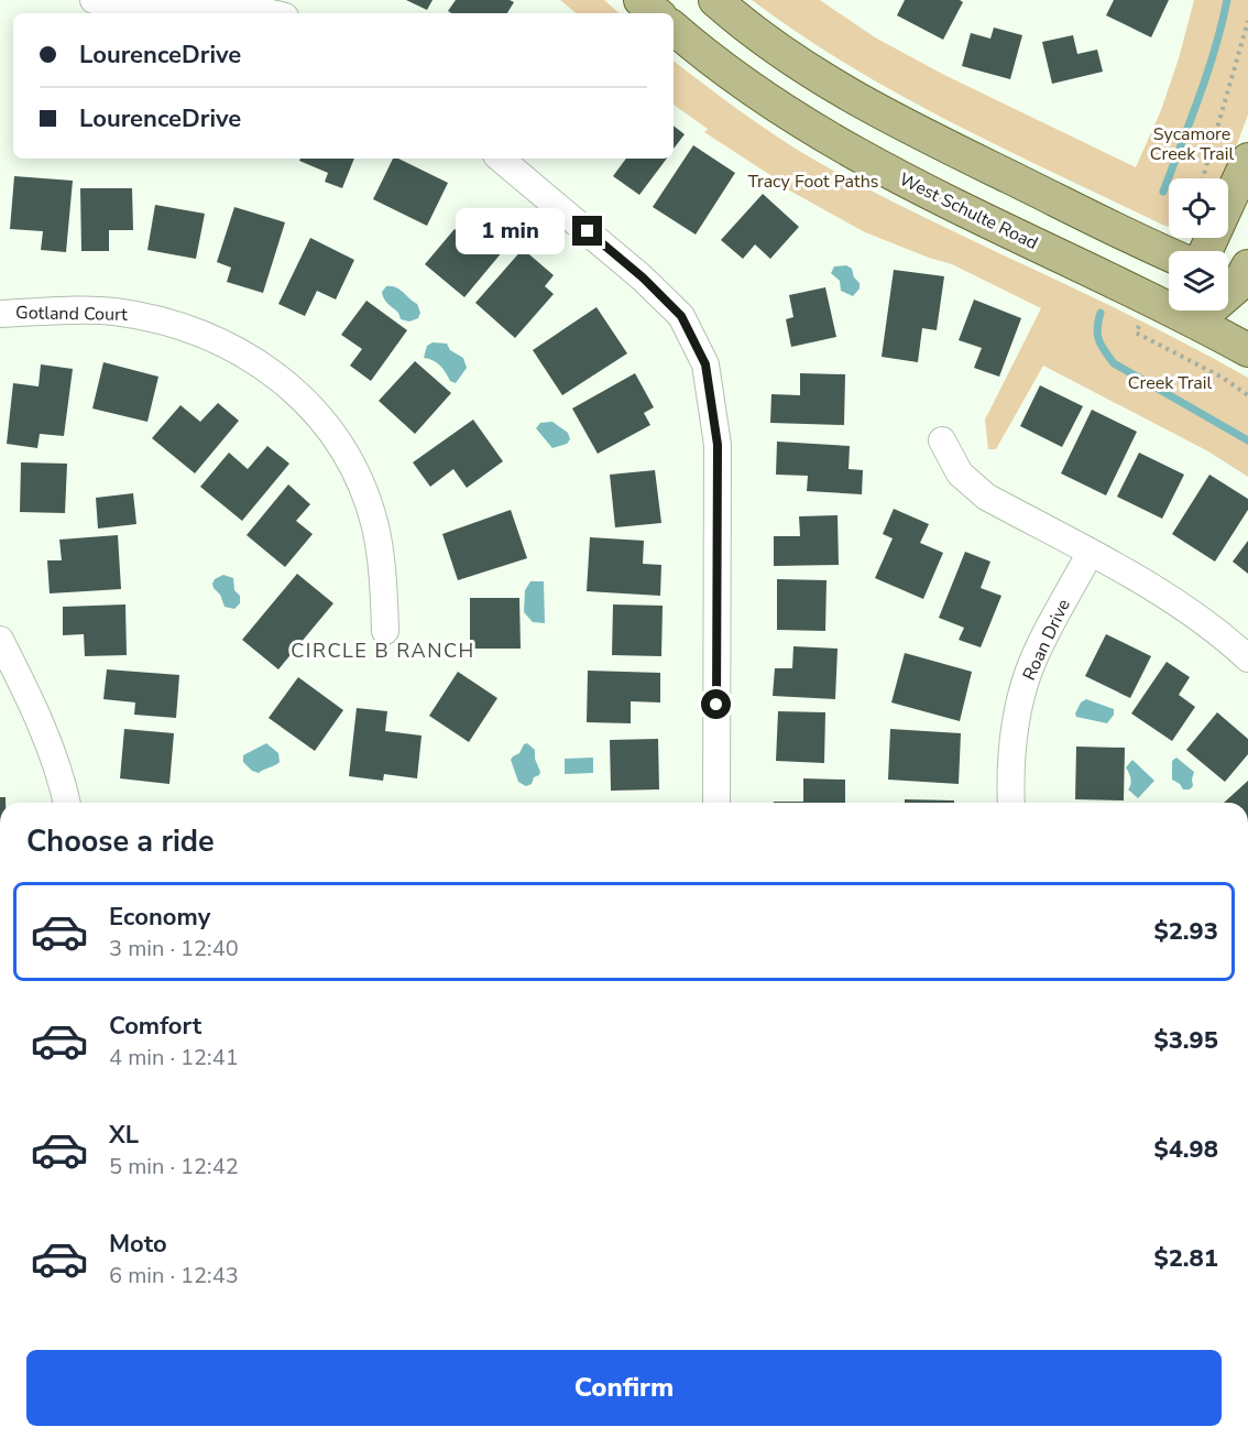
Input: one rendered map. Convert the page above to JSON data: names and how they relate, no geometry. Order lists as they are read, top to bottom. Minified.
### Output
{"streets":{"main road":["West Schulte Road"],"street":["Gotland Court","Roan Drive"]},"districts":["CIRCLE B RANCH"],"parks":["Sycamore Creek Trail","Tracy Foot Paths","Creek Trail"],"page":{"banner":["LourenceDrive","LourenceDrive"],"bubble":"1 min","heading":"Choose a ride","list":[{"name":"Economy","note":"3 min · 12:40","value":"$2.93"},{"name":"Comfort","note":"4 min · 12:41","value":"$3.95"},{"name":"XL","note":"5 min · 12:42","value":"$4.98"},{"name":"Moto","note":"6 min · 12:43","value":"$2.81"}],"buttons":"Confirm"}}
